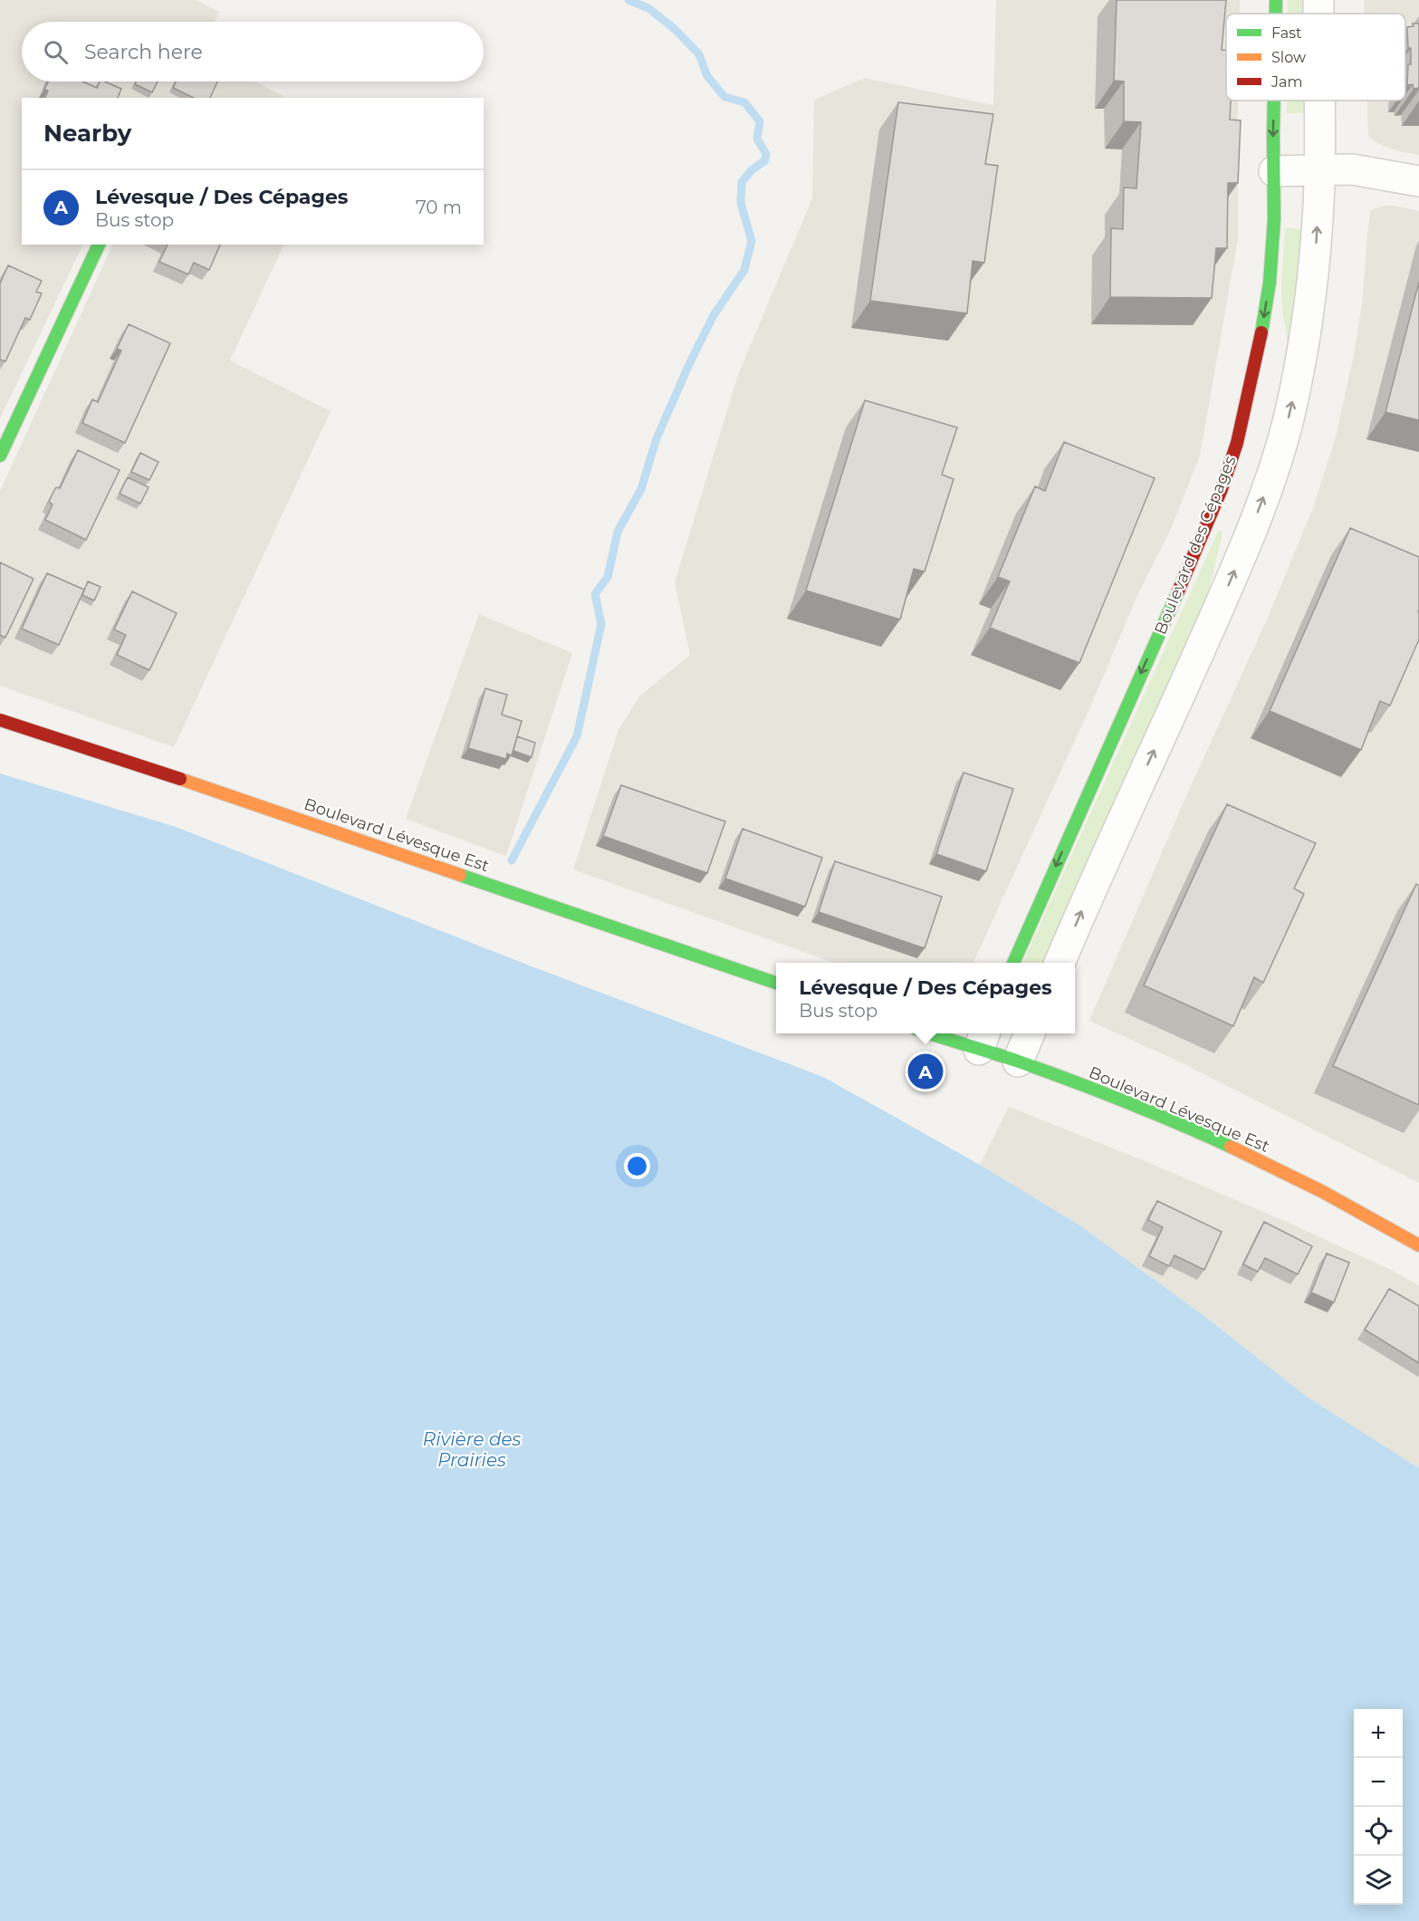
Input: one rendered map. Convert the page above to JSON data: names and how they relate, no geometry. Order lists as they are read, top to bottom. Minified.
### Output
{"streets":{"street":["Boulevard des Cépages","Boulevard Lévesque Est"]},"water":["Rivière des Prairies"],"legend":["Fast","Slow","Jam"],"page":{"search":"Search here","heading":"Nearby","list":[{"mark":"A","name":"Lévesque / Des Cépages","note":"Bus stop","value":"70 m"}],"popup":["Lévesque / Des Cépages","Bus stop"],"pins":"A","map_buttons":["+","−"]}}
